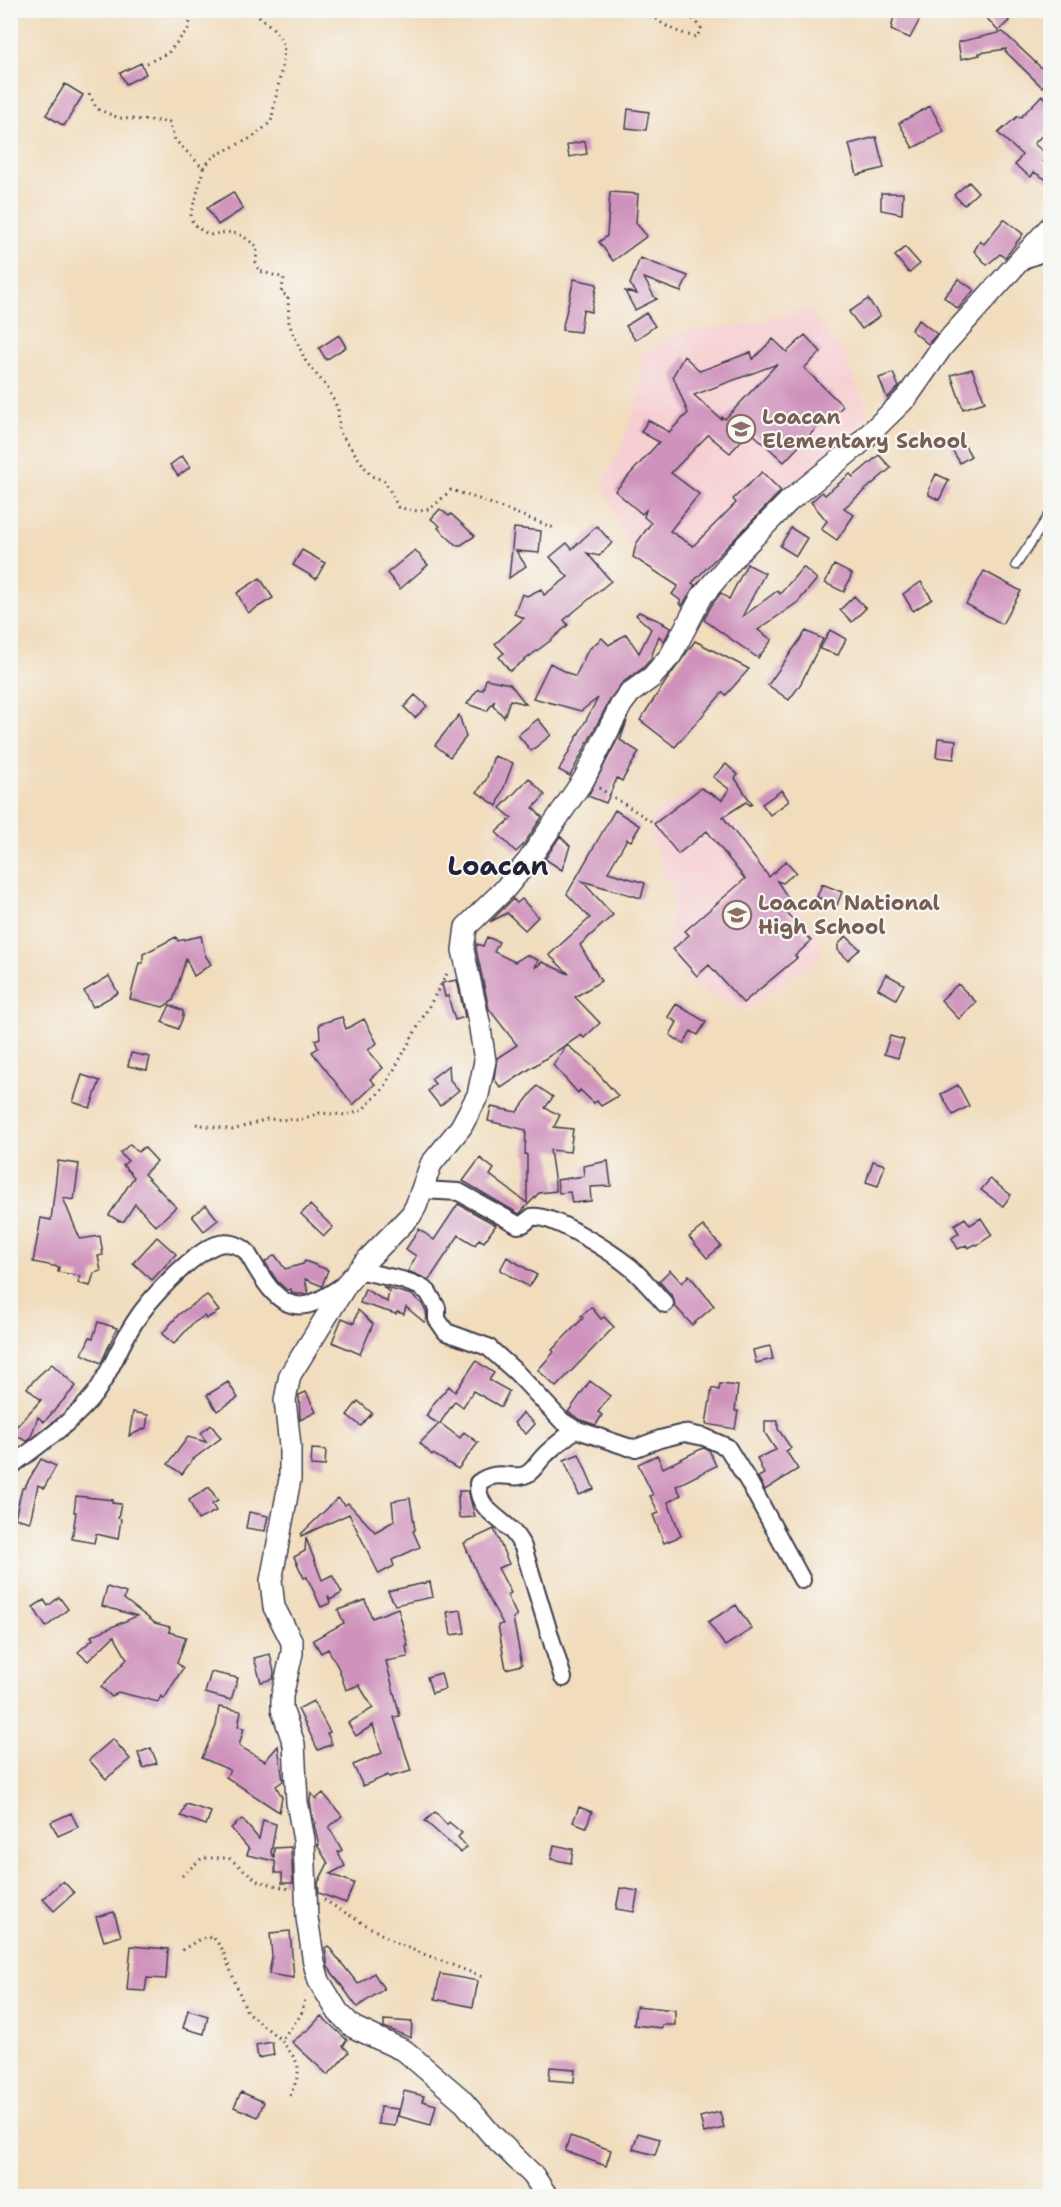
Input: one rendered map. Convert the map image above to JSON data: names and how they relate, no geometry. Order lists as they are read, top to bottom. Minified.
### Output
{"districts":["Loacan"],"places":{"school or university":["Loacan Elementary School","Loacan National High School"]}}
